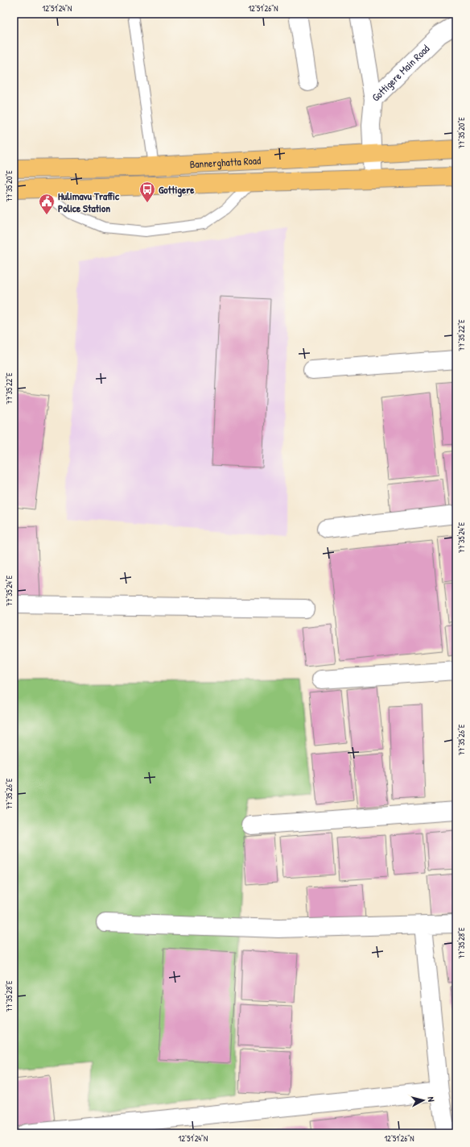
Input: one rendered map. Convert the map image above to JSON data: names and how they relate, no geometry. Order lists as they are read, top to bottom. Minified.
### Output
{"streets":{"main road":["Bannerghatta Road"],"street":["Gottigere Main Road"]},"crossings":[["Gottigere Main Road","Bannerghatta Road"]],"places":{"bus stop":["Gottigere"],"public building":["Hulimavu Traffic Police Station"]},"north":"right","coordinates":["12°51'24\"N","12°51'26\"N","77°35'20\"E","77°35'22\"E","77°35'24\"E","77°35'26\"E","77°35'28\"E"]}
